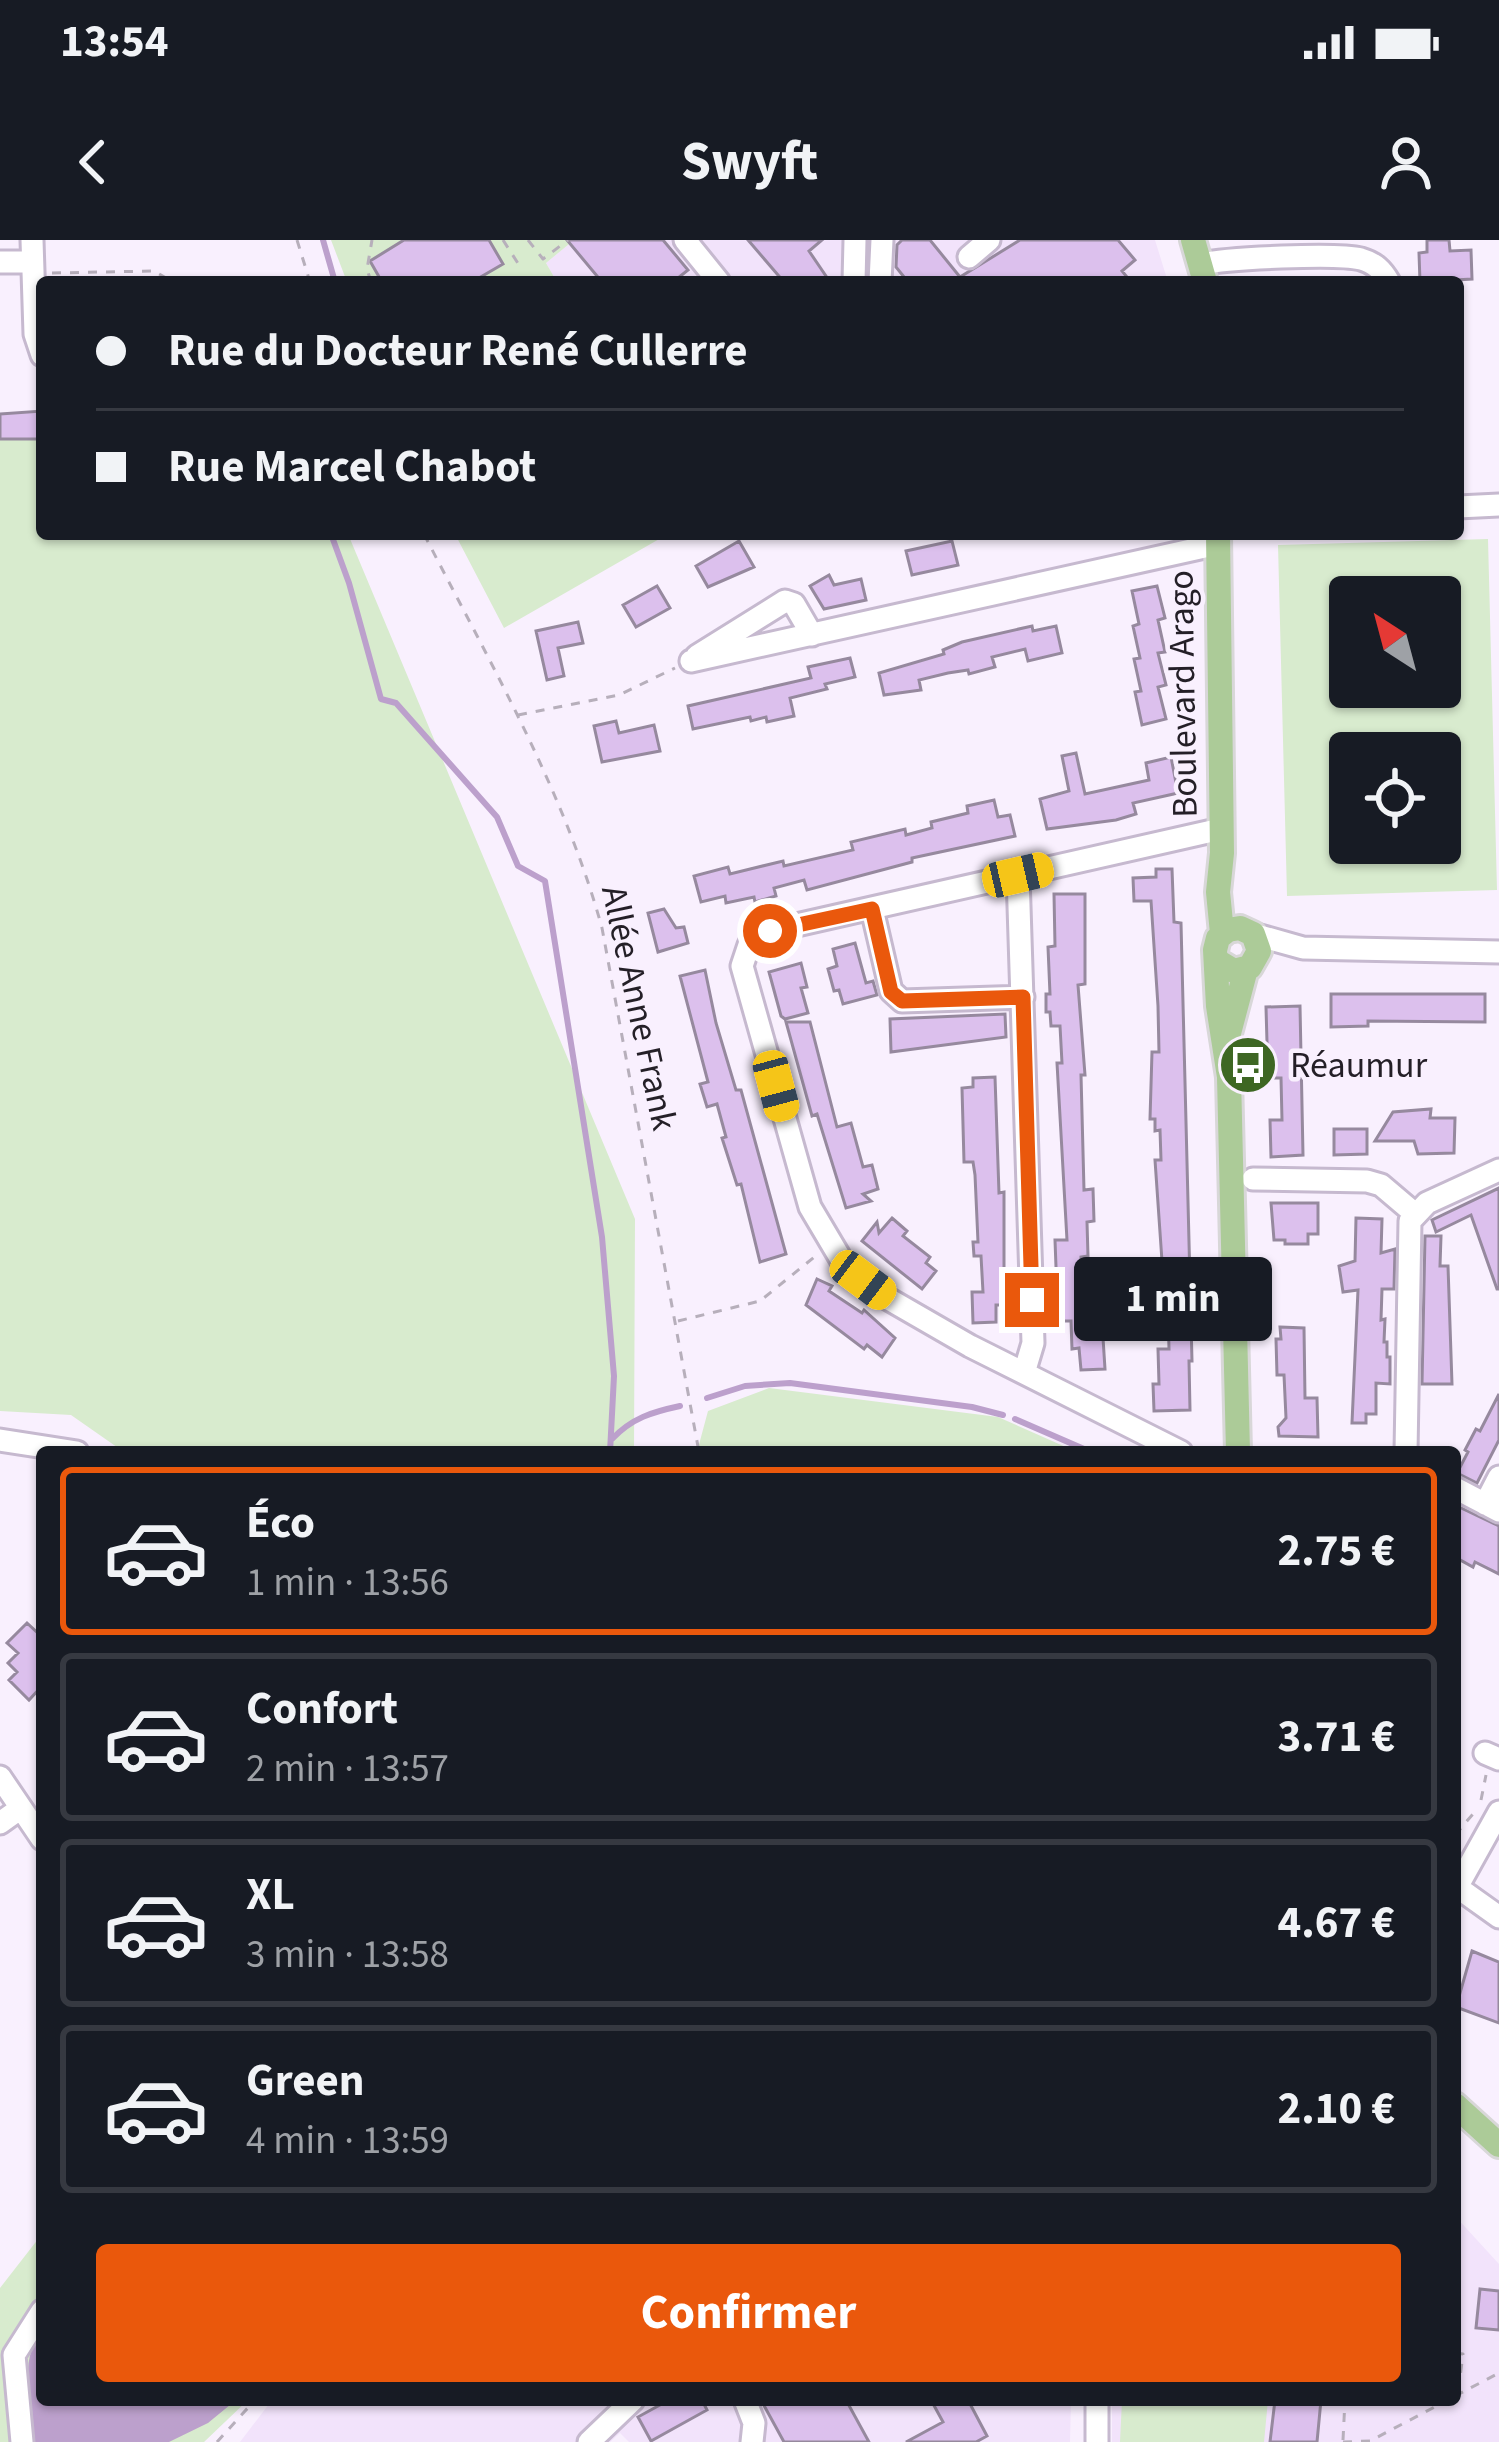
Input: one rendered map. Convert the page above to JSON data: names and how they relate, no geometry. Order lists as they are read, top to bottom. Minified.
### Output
{"streets":{"main road":["Boulevard Arago"],"path":["Allée Anne Frank"]},"places":{"bus stop":["Réaumur"]},"north":"top left","page":{"status":"13:54","header":"Swyft","banner":["Rue du Docteur René Cullerre","Rue Marcel Chabot"],"bubble":"1 min","list":[{"name":"Éco","note":"1 min · 13:56","value":"2.75 €"},{"name":"Confort","note":"2 min · 13:57","value":"3.71 €"},{"name":"XL","note":"3 min · 13:58","value":"4.67 €"},{"name":"Green","note":"4 min · 13:59","value":"2.10 €"}],"buttons":"Confirmer"}}
